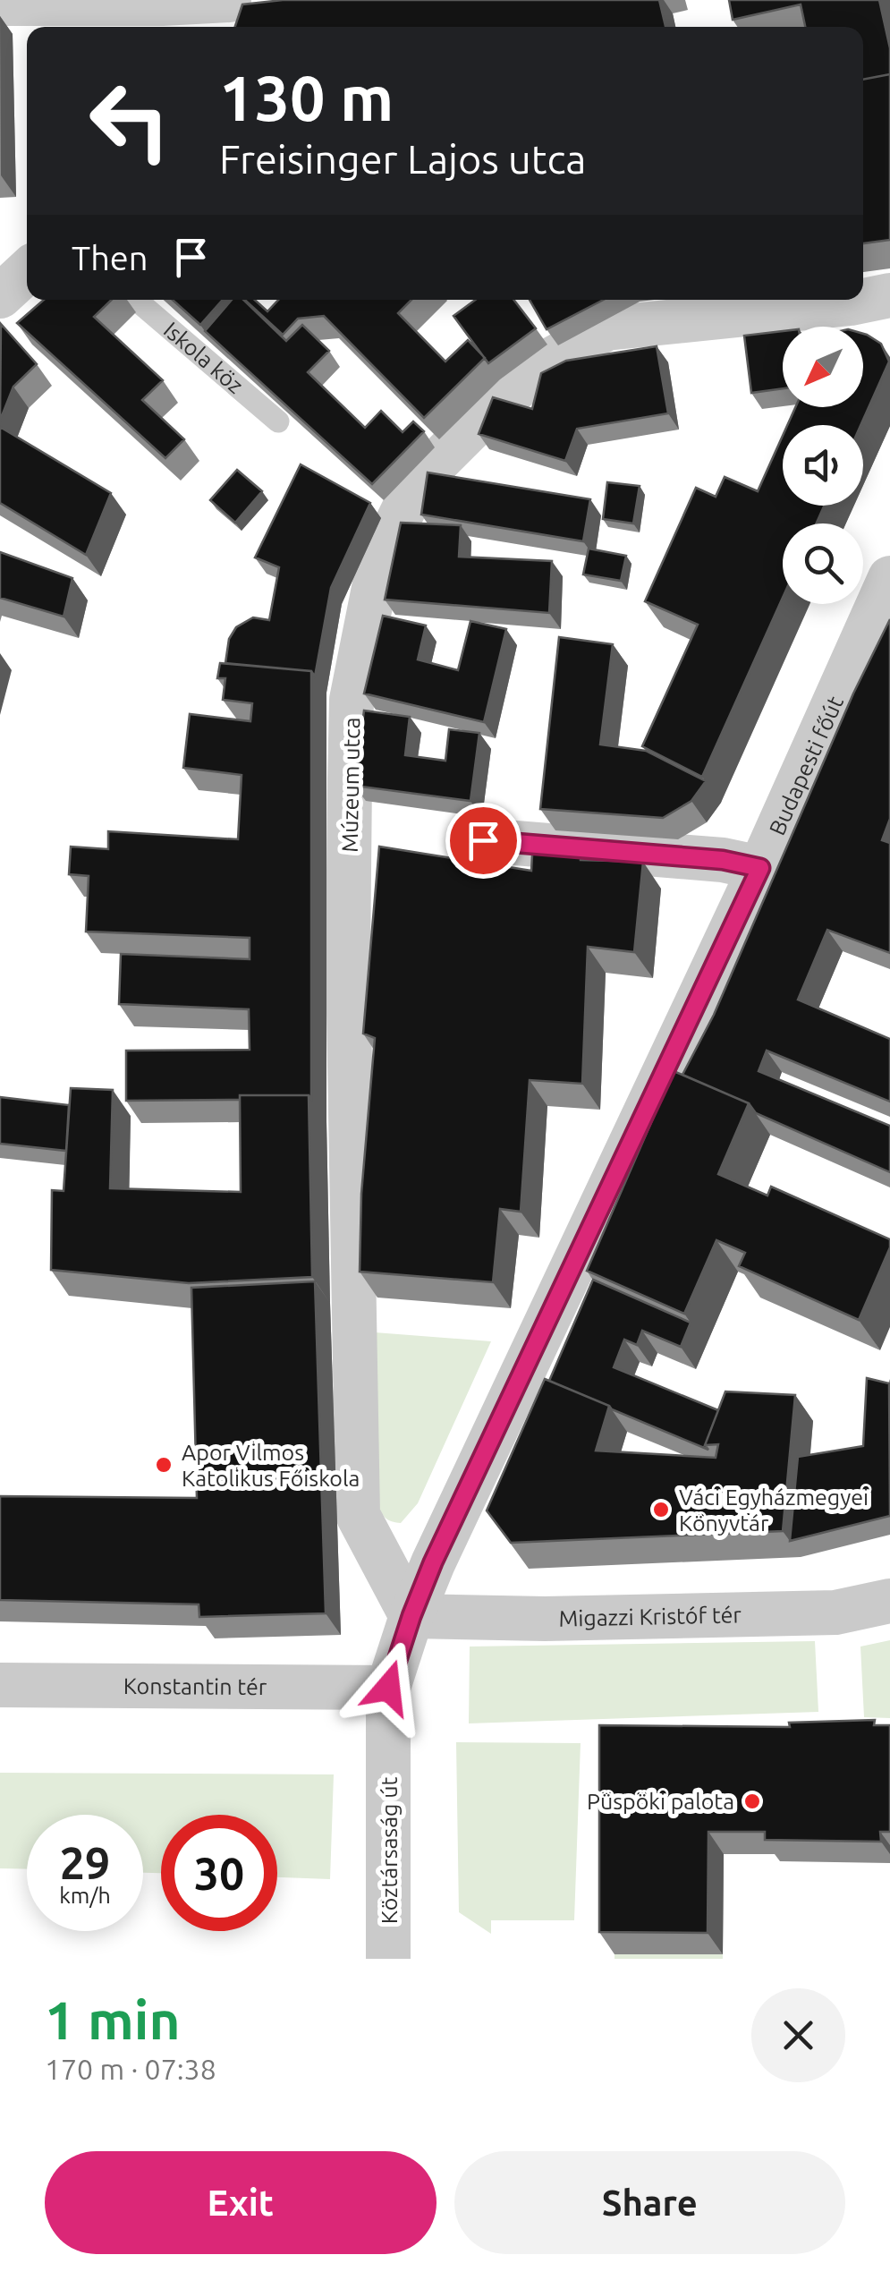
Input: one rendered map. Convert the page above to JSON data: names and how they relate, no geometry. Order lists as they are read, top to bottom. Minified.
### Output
{"streets":{"street":["Budapesti főút","Múzeum utca","Migazzi Kristóf tér","Konstantin tér","Köztársaság út"],"lane":["Iskola köz"]},"crossings":[["Budapesti főút","Múzeum utca"],["Budapesti főút","Migazzi Kristóf tér"],["Budapesti főút","Konstantin tér"],["Budapesti főút","Köztársaság út"],["Múzeum utca","Migazzi Kristóf tér"],["Konstantin tér","Köztársaság út"]],"places":["Apor Vilmos Katolikus Főiskola","Váci Egyházmegyei Könyvtár","Püspöki palota"],"north":"bottom left","page":{"turn":["130 m","Freisinger Lajos utca"],"then":"Then","speed":"29 km/h","limit":"30","heading":["1 min","170 m · 07:38"],"buttons":["Exit","Share"]}}
